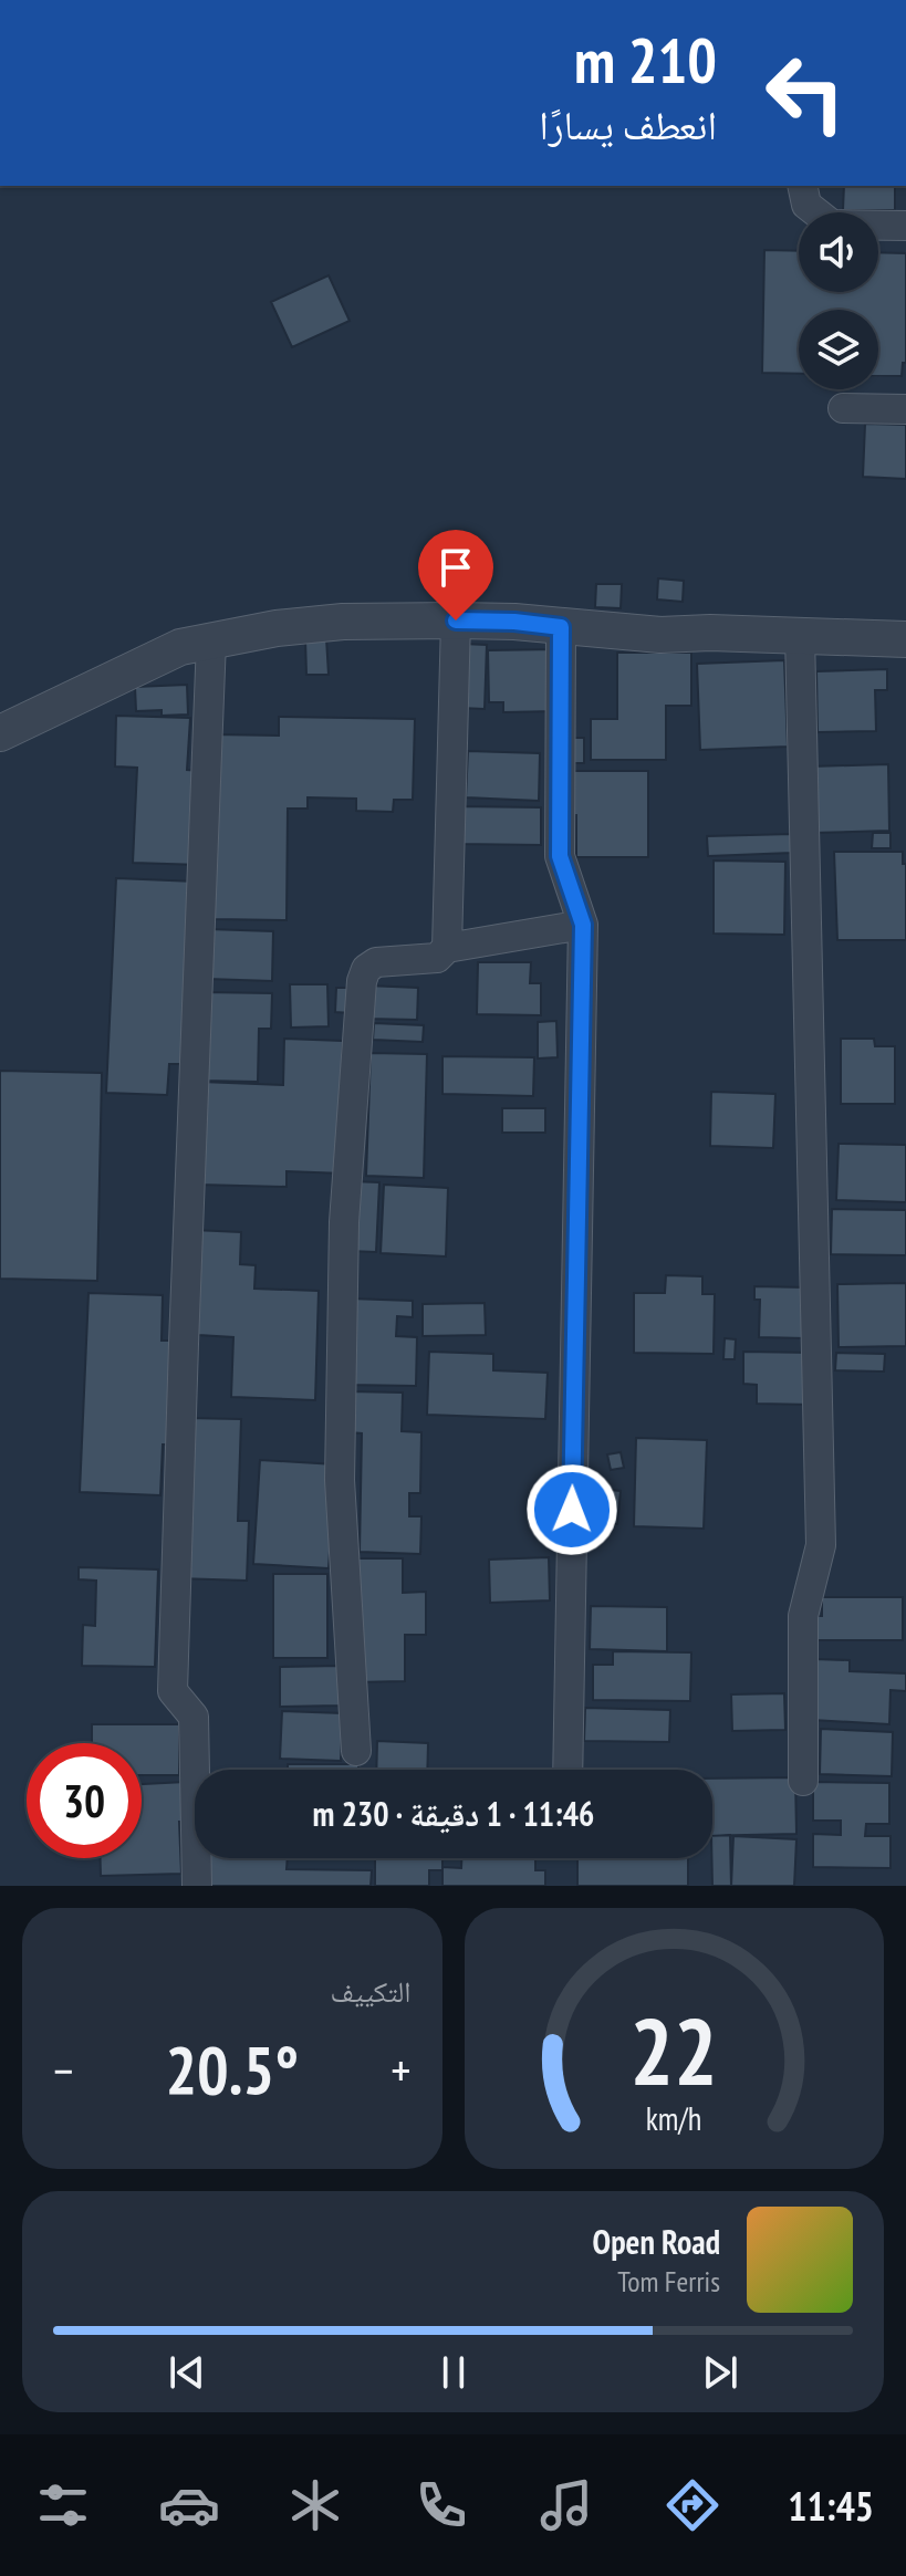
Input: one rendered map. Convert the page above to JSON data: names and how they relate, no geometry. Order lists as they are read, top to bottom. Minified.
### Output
{"page":{"turn":["210 m","انعطف يسارًا"],"limit":"30","trip":"11:46 · 1 دقيقة · 230 m","tile":"التكييف","heat":["−","20.5°","+"],"song":["Open Road","Tom Ferris"],"tabs":"11:45","gauge":["22","km/h"]}}
